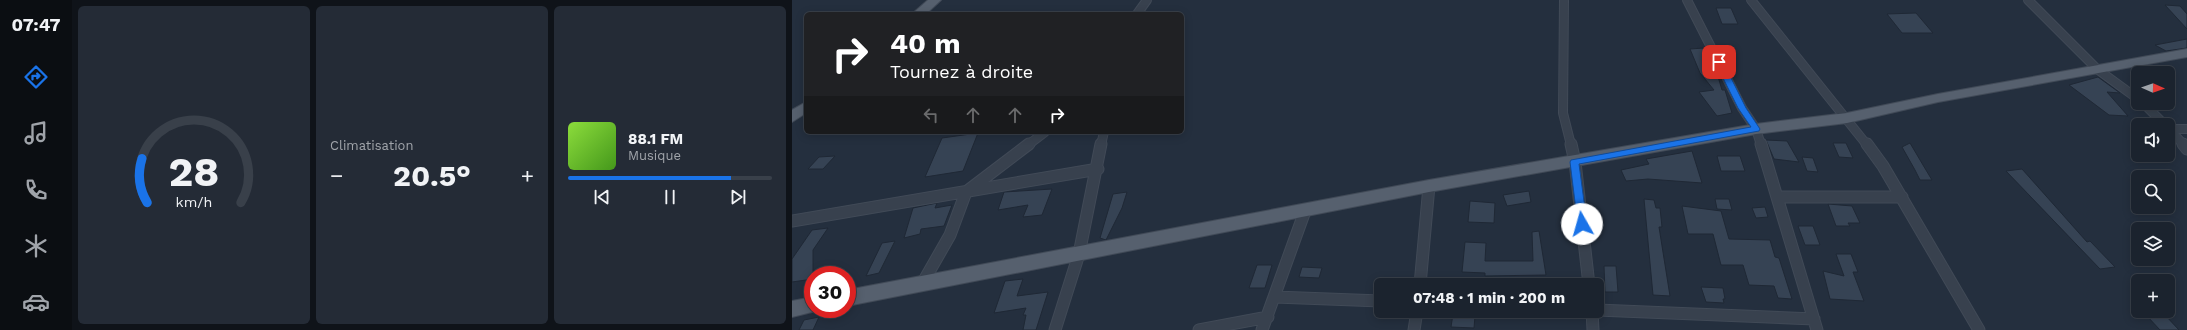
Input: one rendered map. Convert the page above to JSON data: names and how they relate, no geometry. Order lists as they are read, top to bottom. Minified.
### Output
{"north":"right","page":{"tabs":"07:47","tile":"Climatisation","turn":["40 m","Tournez à droite"],"map_buttons":"+","song":["88.1 FM","Musique"],"heat":["−","20.5°","+"],"limit":"30","trip":"07:48 · 1 min · 200 m","gauge":["28","km/h"]}}
